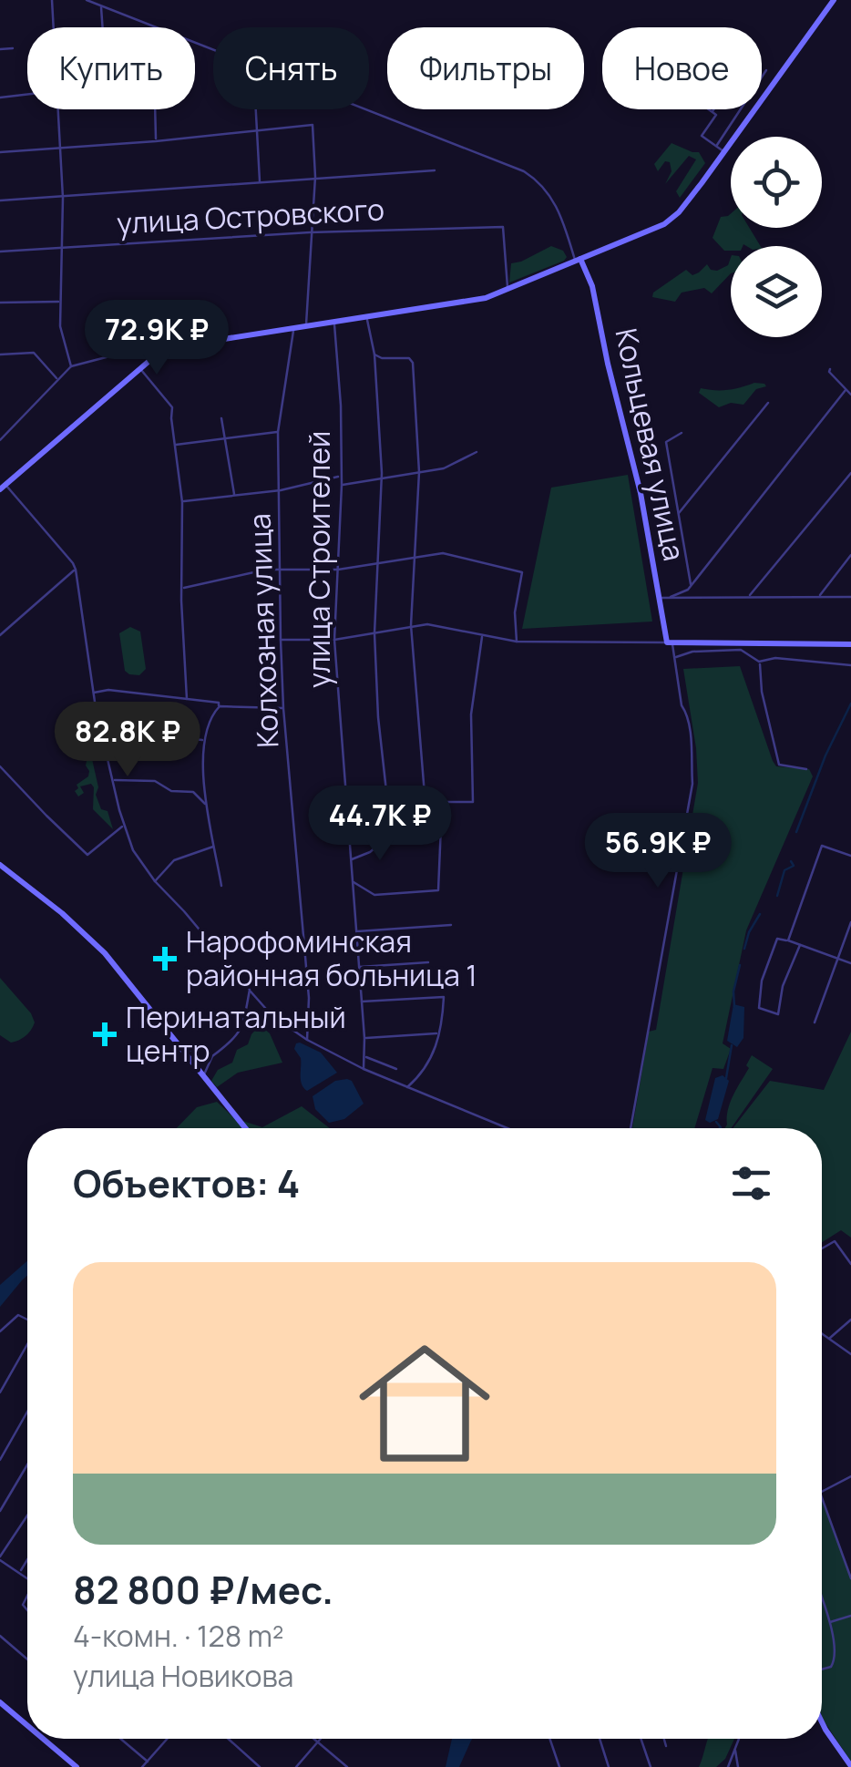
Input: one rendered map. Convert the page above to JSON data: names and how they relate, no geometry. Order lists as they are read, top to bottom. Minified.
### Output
{"streets":{"main road":["Кольцевая улица"],"street":["улица Островского","улица Строителей","Колхозная улица"]},"places":{"health":["Нарофоминская районная больница 1","Перинатальный центр"]},"page":{"chip":["Купить","Снять","Фильтры","Новое"],"price":["72.9K ₽","82.8K ₽","44.7K ₽","56.9K ₽"],"heading":"Объектов: 4","list":[{"name":"82 800 ₽/мес.","note":"4-комн. · 128 m² · улица Новикова"}]}}
